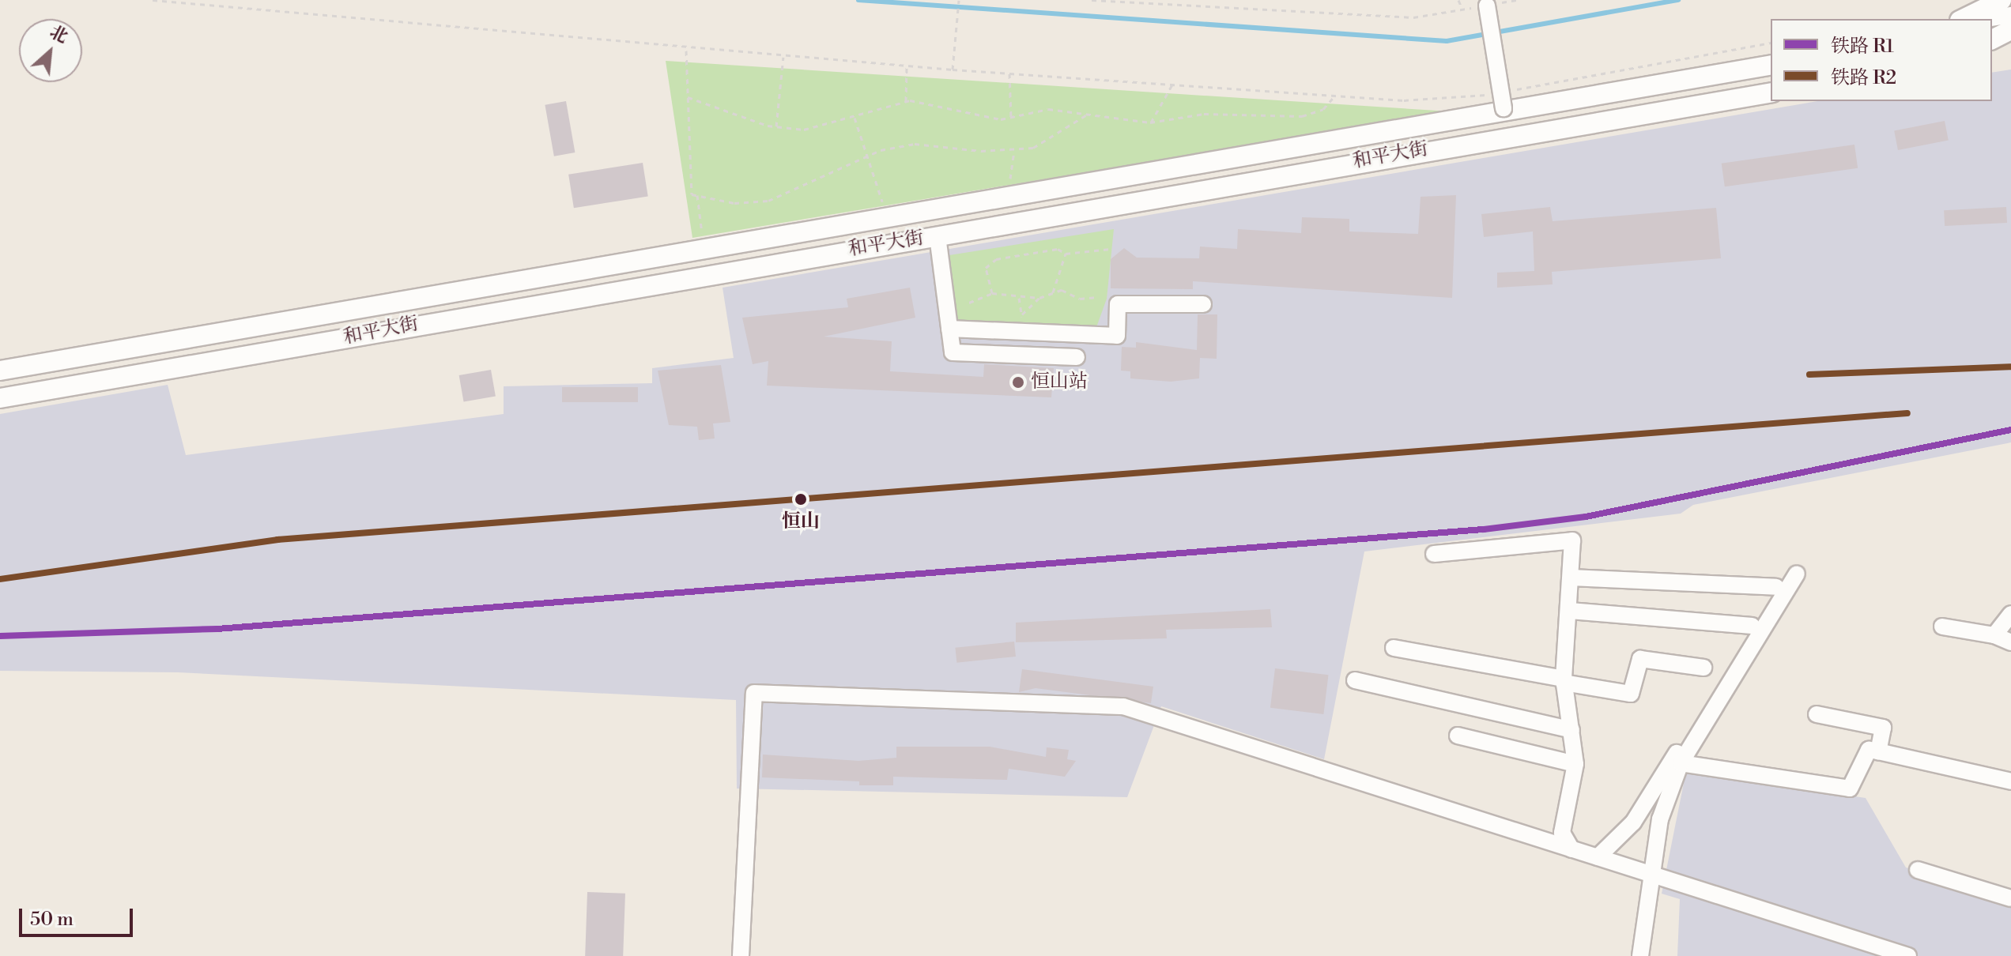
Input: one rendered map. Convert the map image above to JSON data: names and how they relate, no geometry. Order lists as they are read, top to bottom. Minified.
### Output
{"streets":{"main road":["和平大街"]},"places":["恒山站","恒山"],"lines":["rail line R2","rail line R1"],"legend":["铁路 R1","铁路 R2"],"scale_bar":"50 m","north":"top right"}
